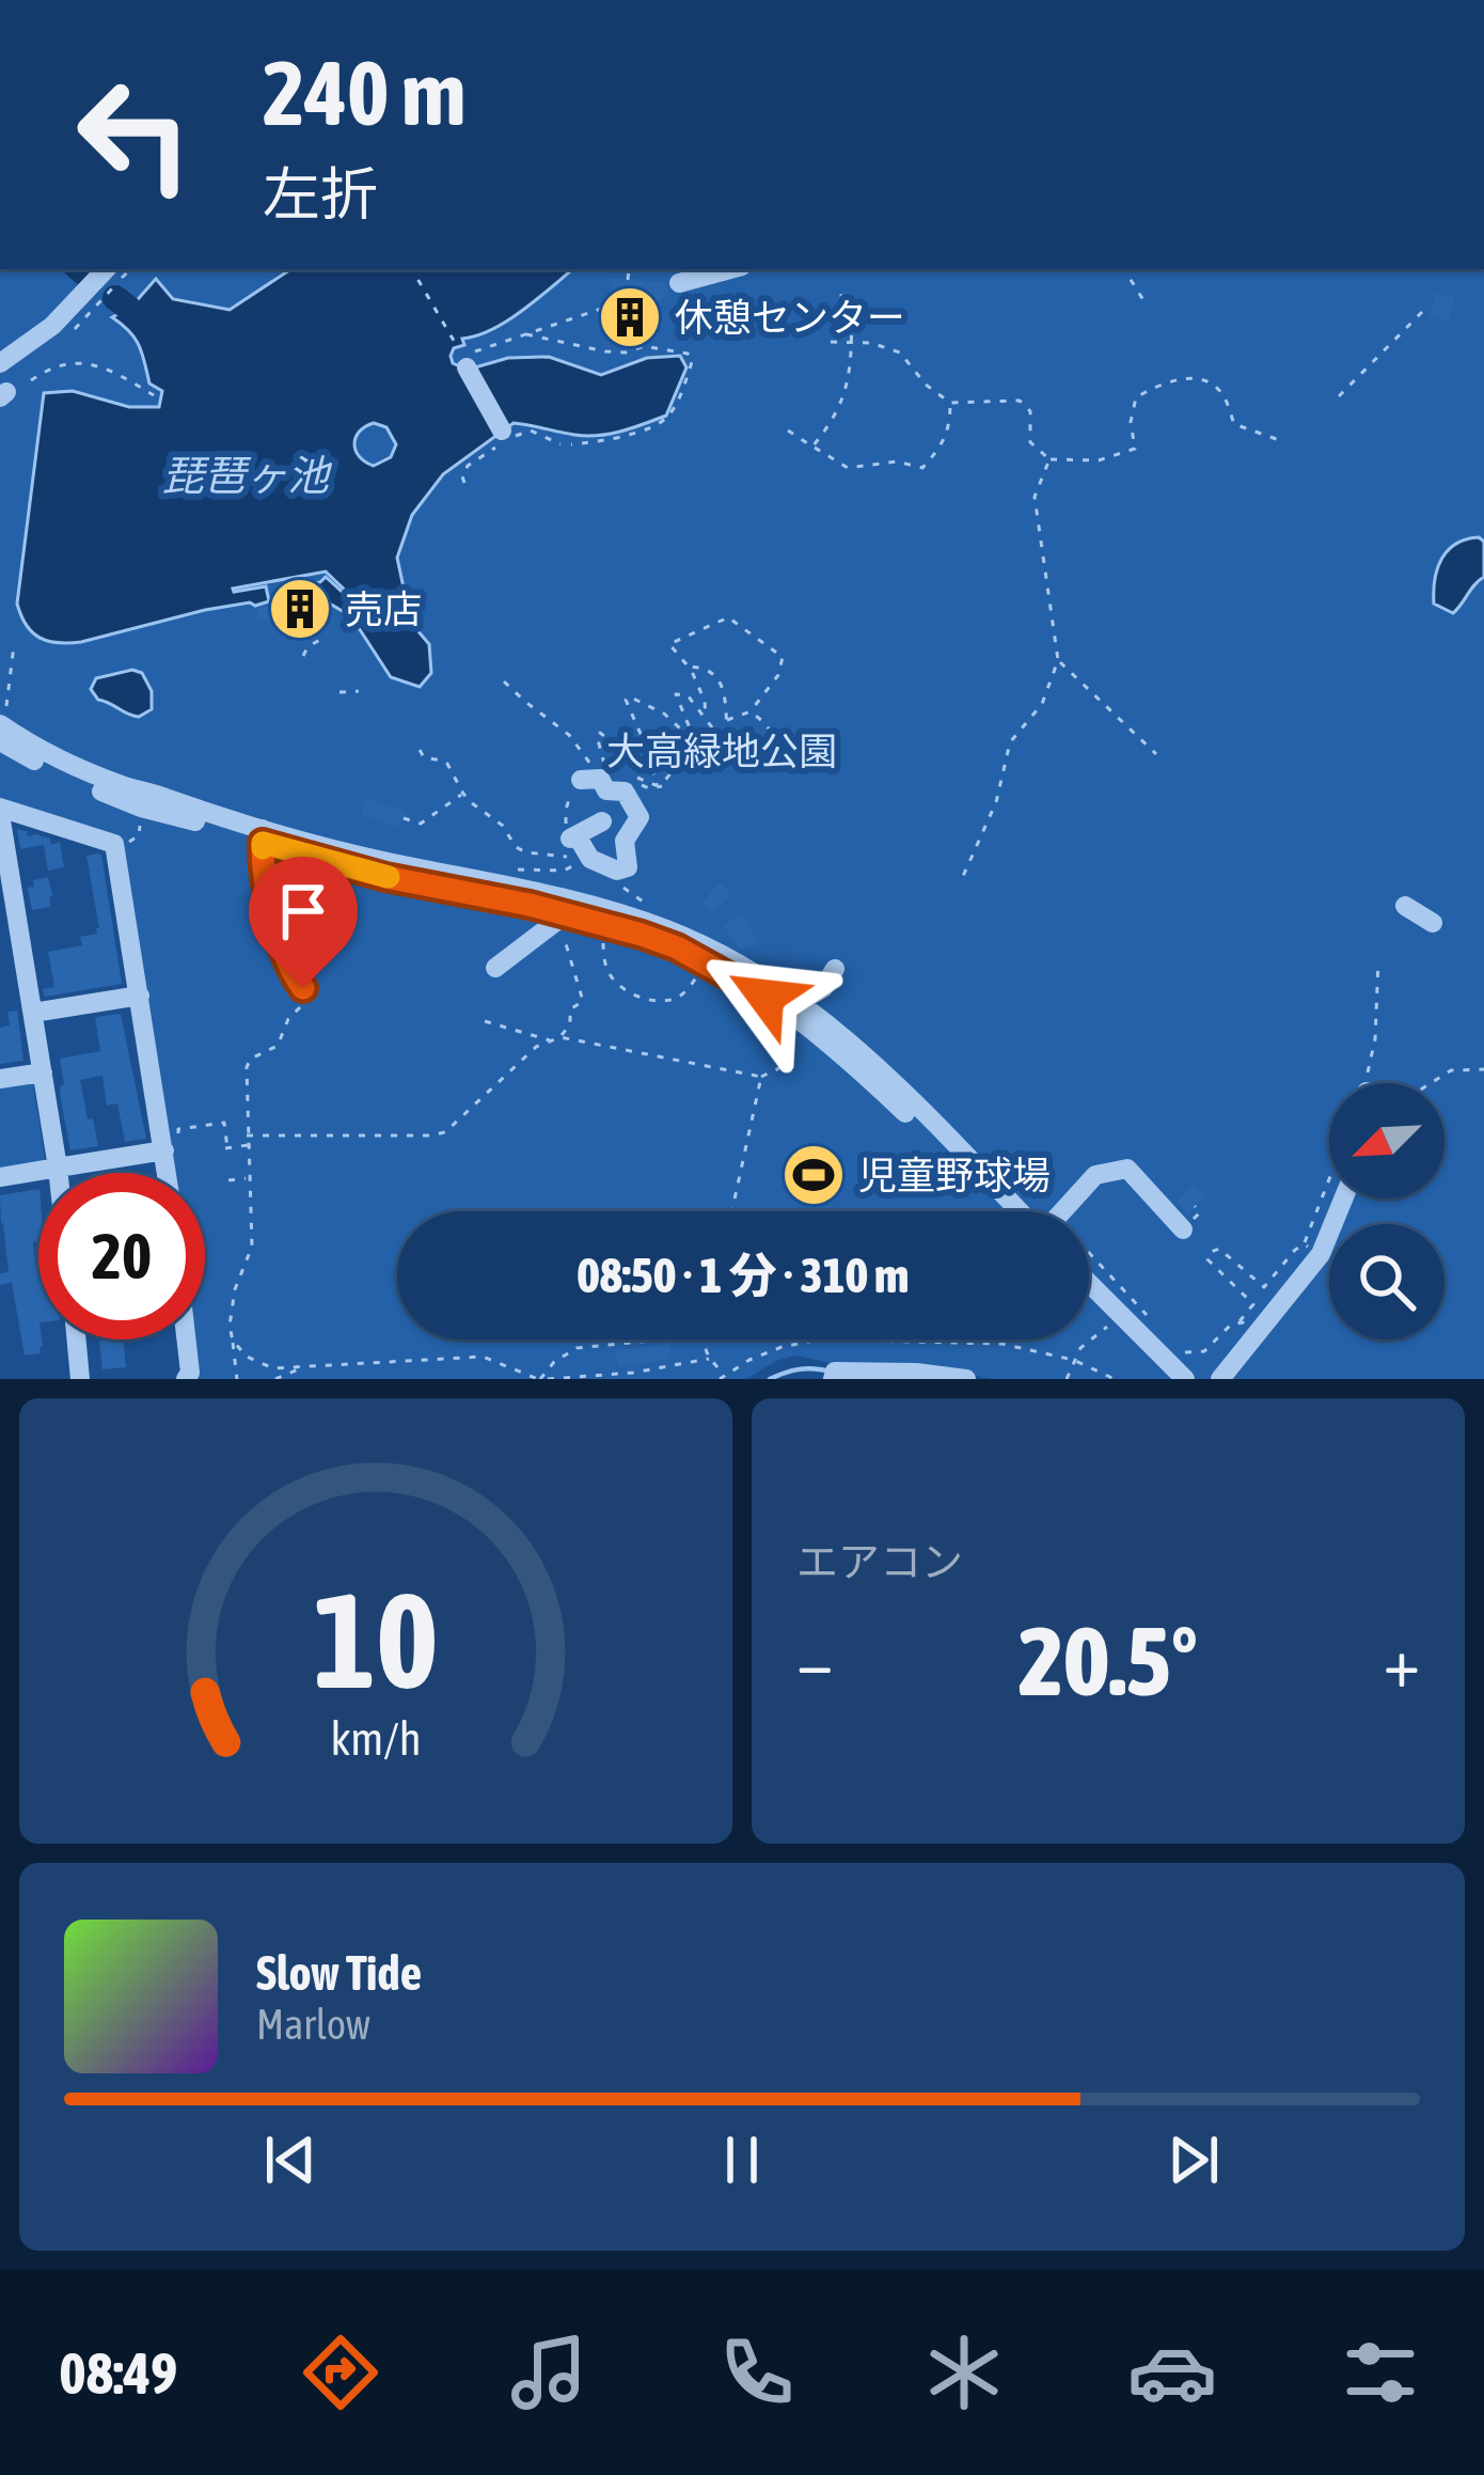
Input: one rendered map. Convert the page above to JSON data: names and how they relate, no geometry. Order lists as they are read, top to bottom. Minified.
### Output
{"water":["琵琶ヶ池"],"parks":["大高緑地公園"],"places":{"building":["休憩センター","売店"],"sports":["児童野球場"]},"north":"bottom left","page":{"turn":["240 m","左折"],"limit":"20","trip":"08:50 · 1 分 · 310 m","tile":"エアコン","heat":["−","20.5°","+"],"song":["Slow Tide","Marlow"],"tabs":"08:49","gauge":["10","km/h"]}}
